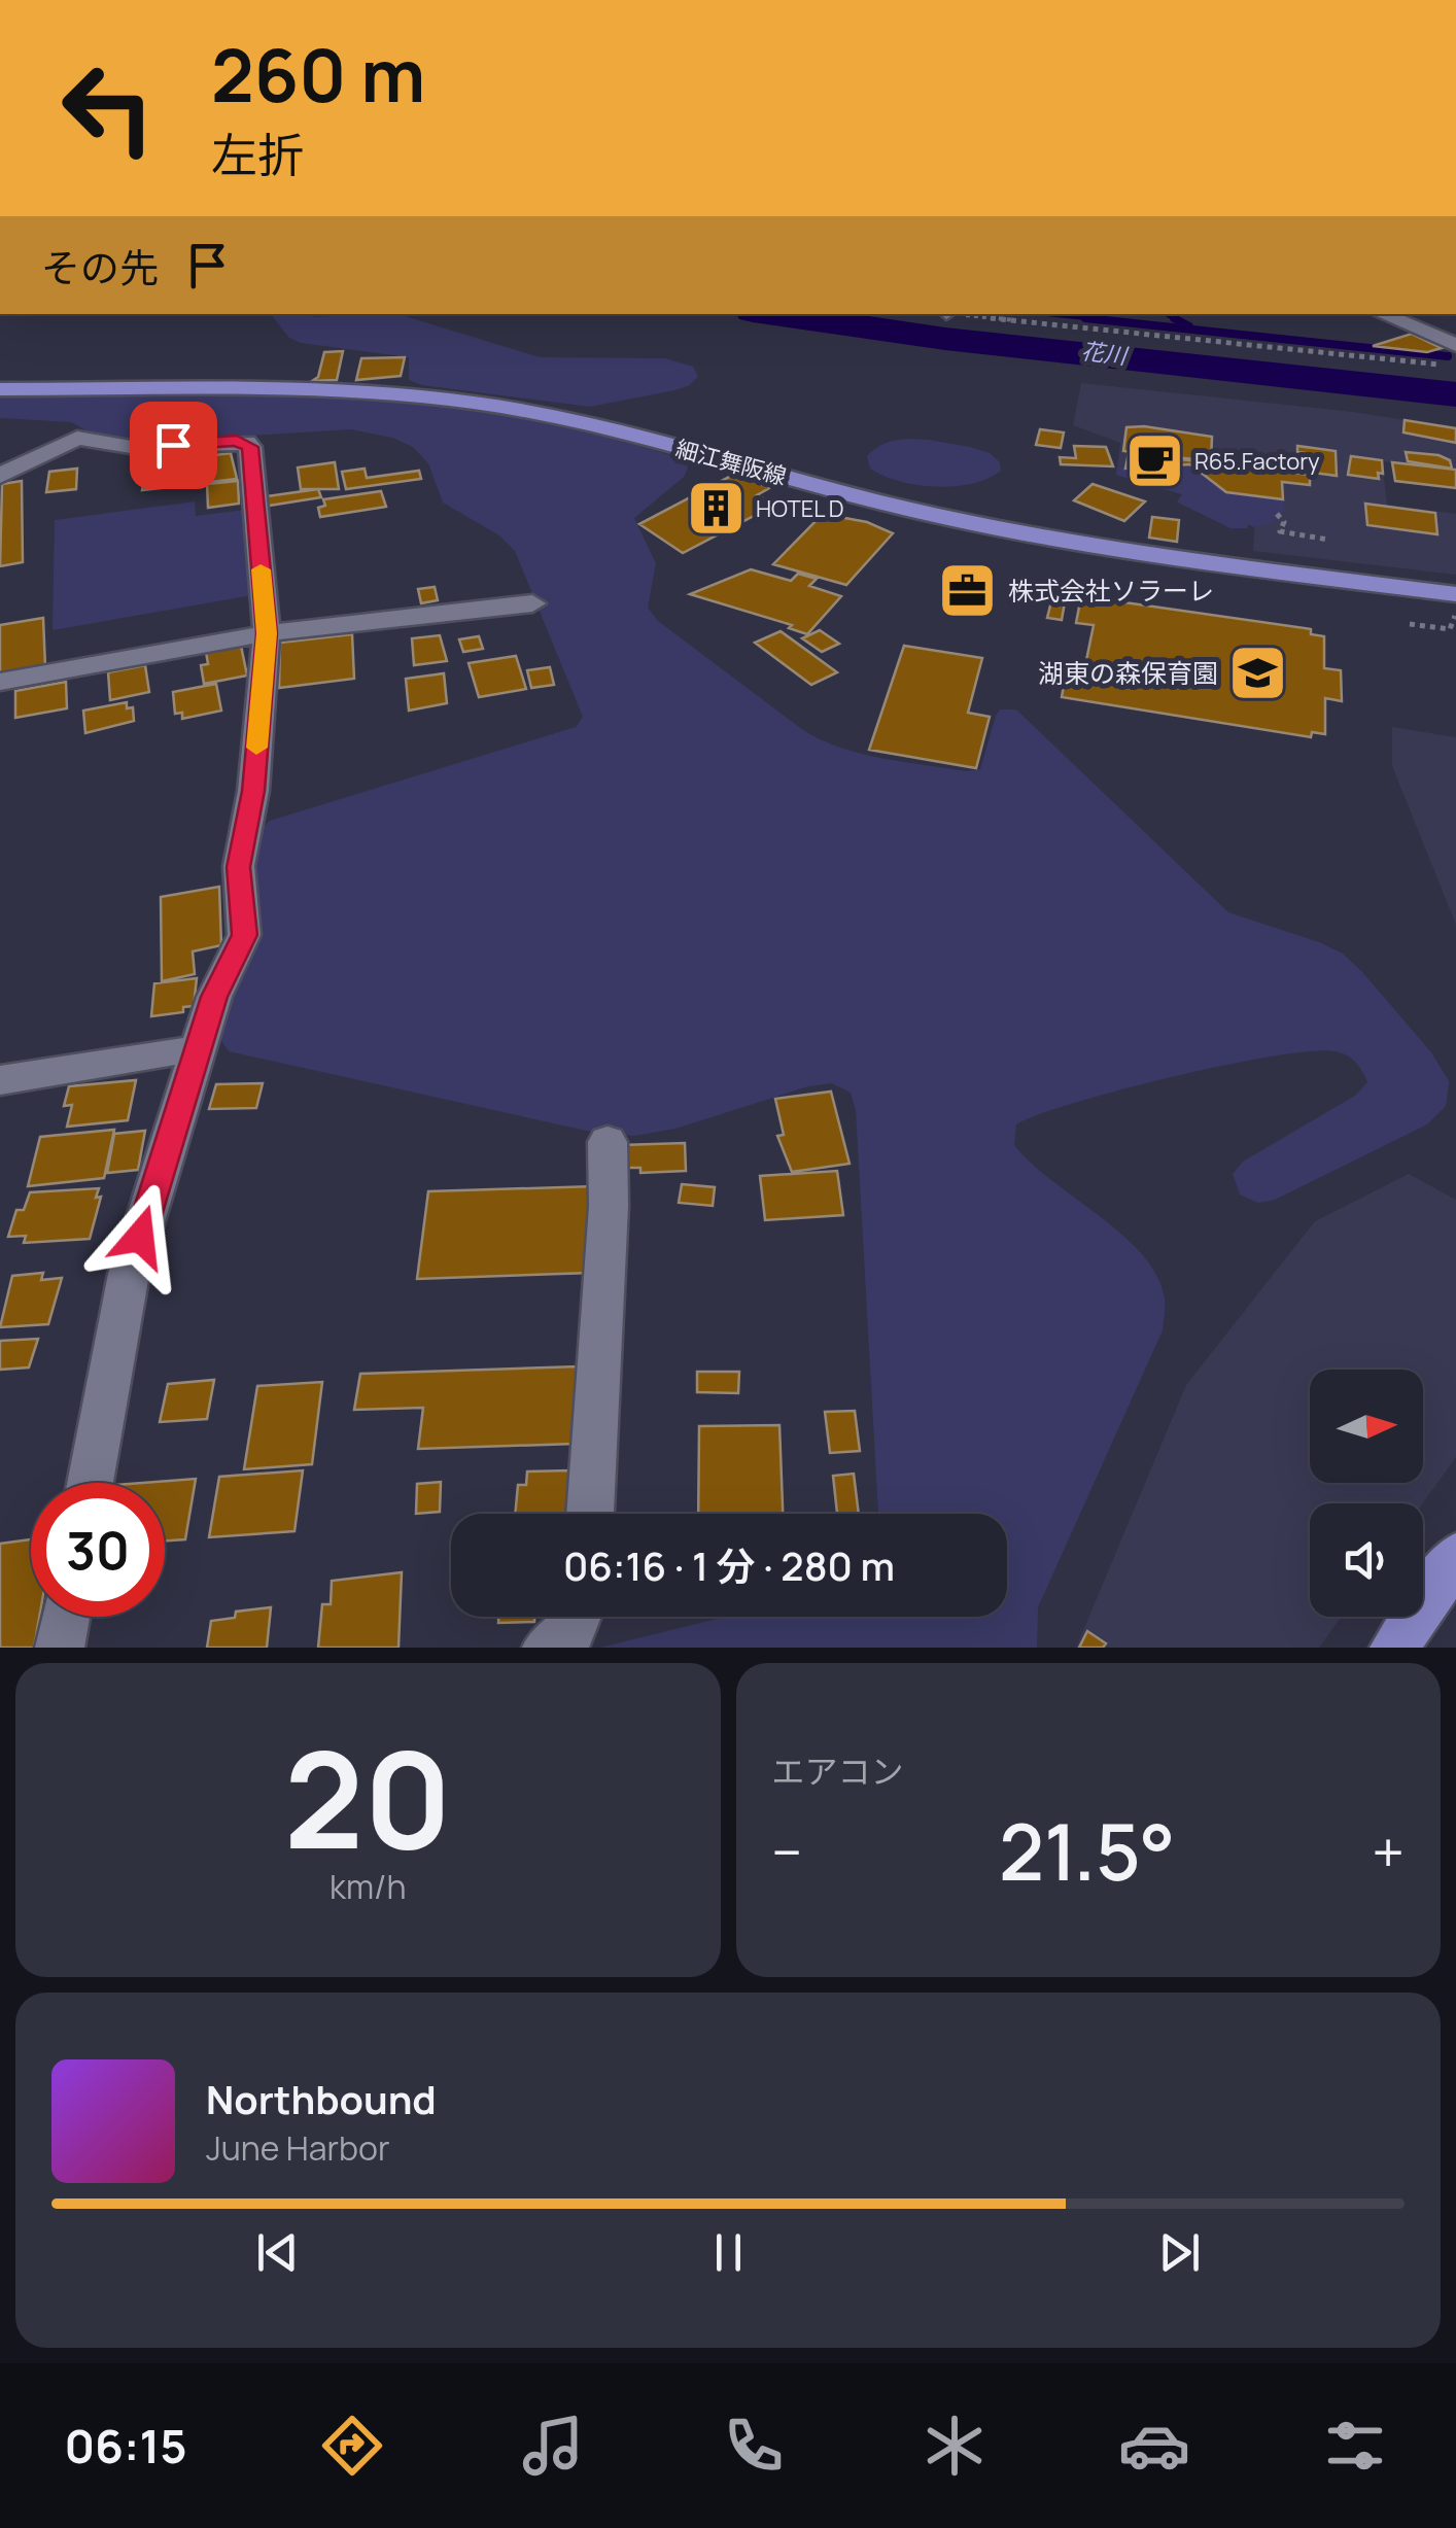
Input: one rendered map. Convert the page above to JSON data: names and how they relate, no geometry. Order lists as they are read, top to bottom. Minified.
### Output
{"streets":{"main road":["細江舞阪線"]},"water":["花川"],"places":{"cafe":["R65.Factory"],"building":["HOTEL D"],"office":["株式会社ソラーレ"],"school or university":["湖東の森保育園"]},"north":"right","page":{"turn":["260 m","左折"],"then":"その先","limit":"30","trip":"06:16 · 1 分 · 280 m","tile":[["20","km/h"],"エアコン"],"heat":["−","21.5°","+"],"song":["Northbound","June Harbor"],"tabs":"06:15"}}
